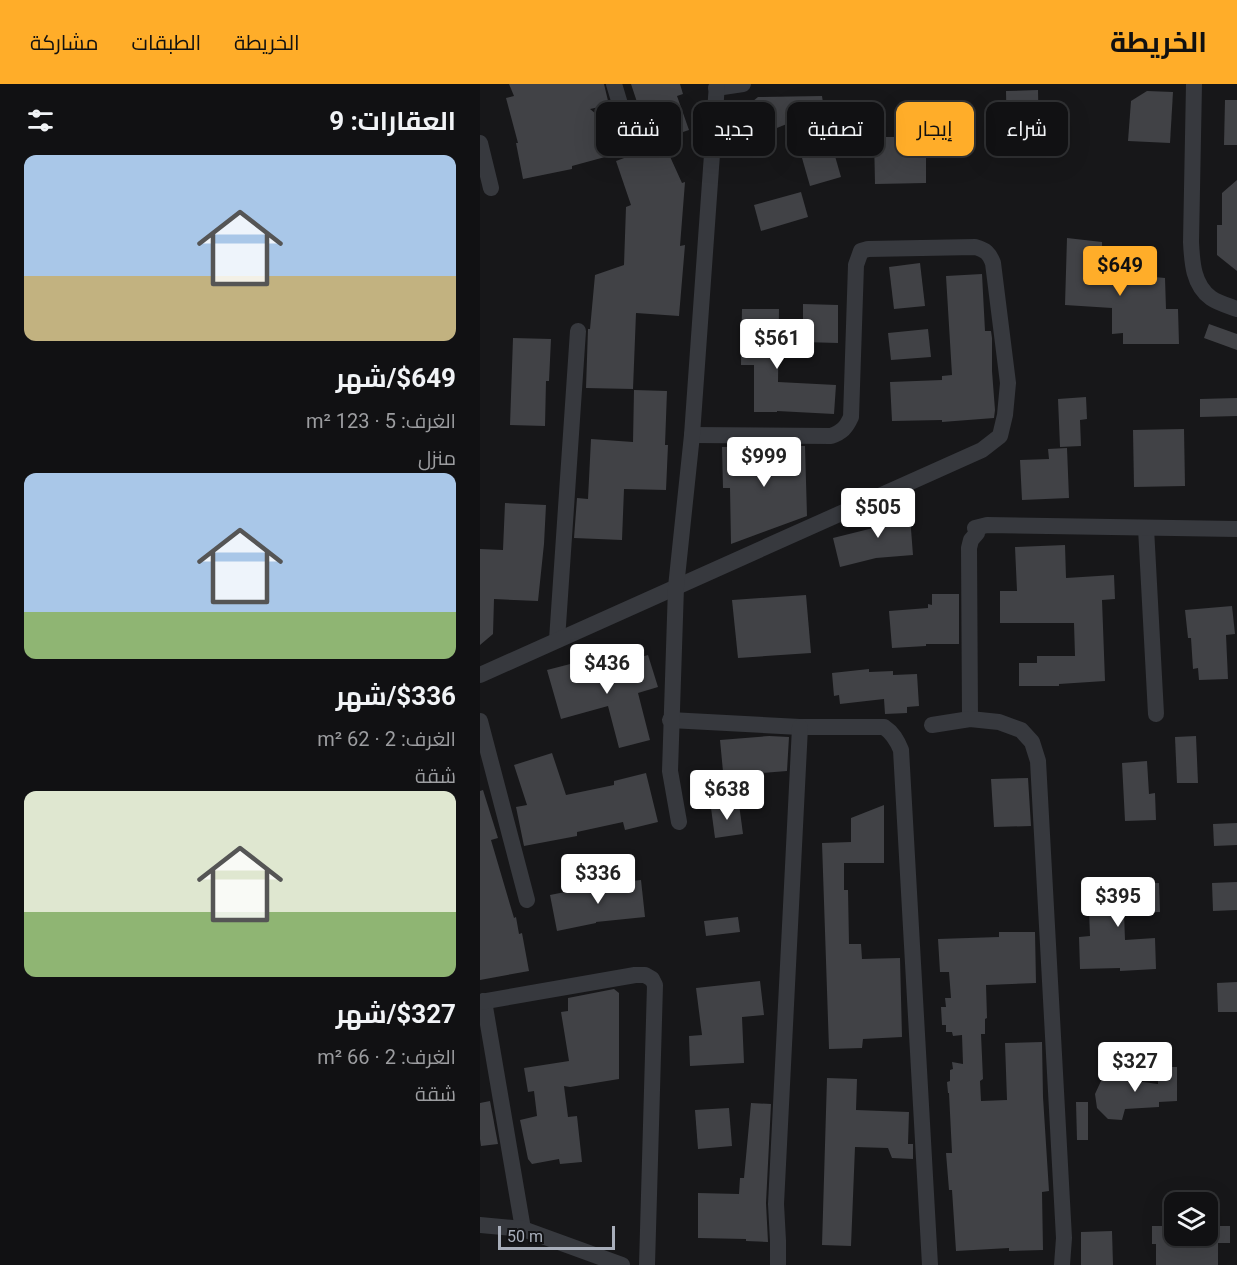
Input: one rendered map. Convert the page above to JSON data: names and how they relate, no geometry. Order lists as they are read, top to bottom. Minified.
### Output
{"scale_bar":"50 m","page":{"header":"الخريطة","nav":["الخريطة","الطبقات","مشاركة"],"heading":"العقارات: 9","chip":["شراء","إيجار","تصفية","جديد","شقة"],"list":[{"name":"$649/شهر","note":"الغرف: 5 · 123 m² · منزل"},{"name":"$336/شهر","note":"الغرف: 2 · 62 m² · شقة"},{"name":"$327/شهر","note":"الغرف: 2 · 66 m² · شقة"}],"price":["$649","$561","$999","$505","$436","$638","$336","$395","$327"],"scale":"50 m"}}
